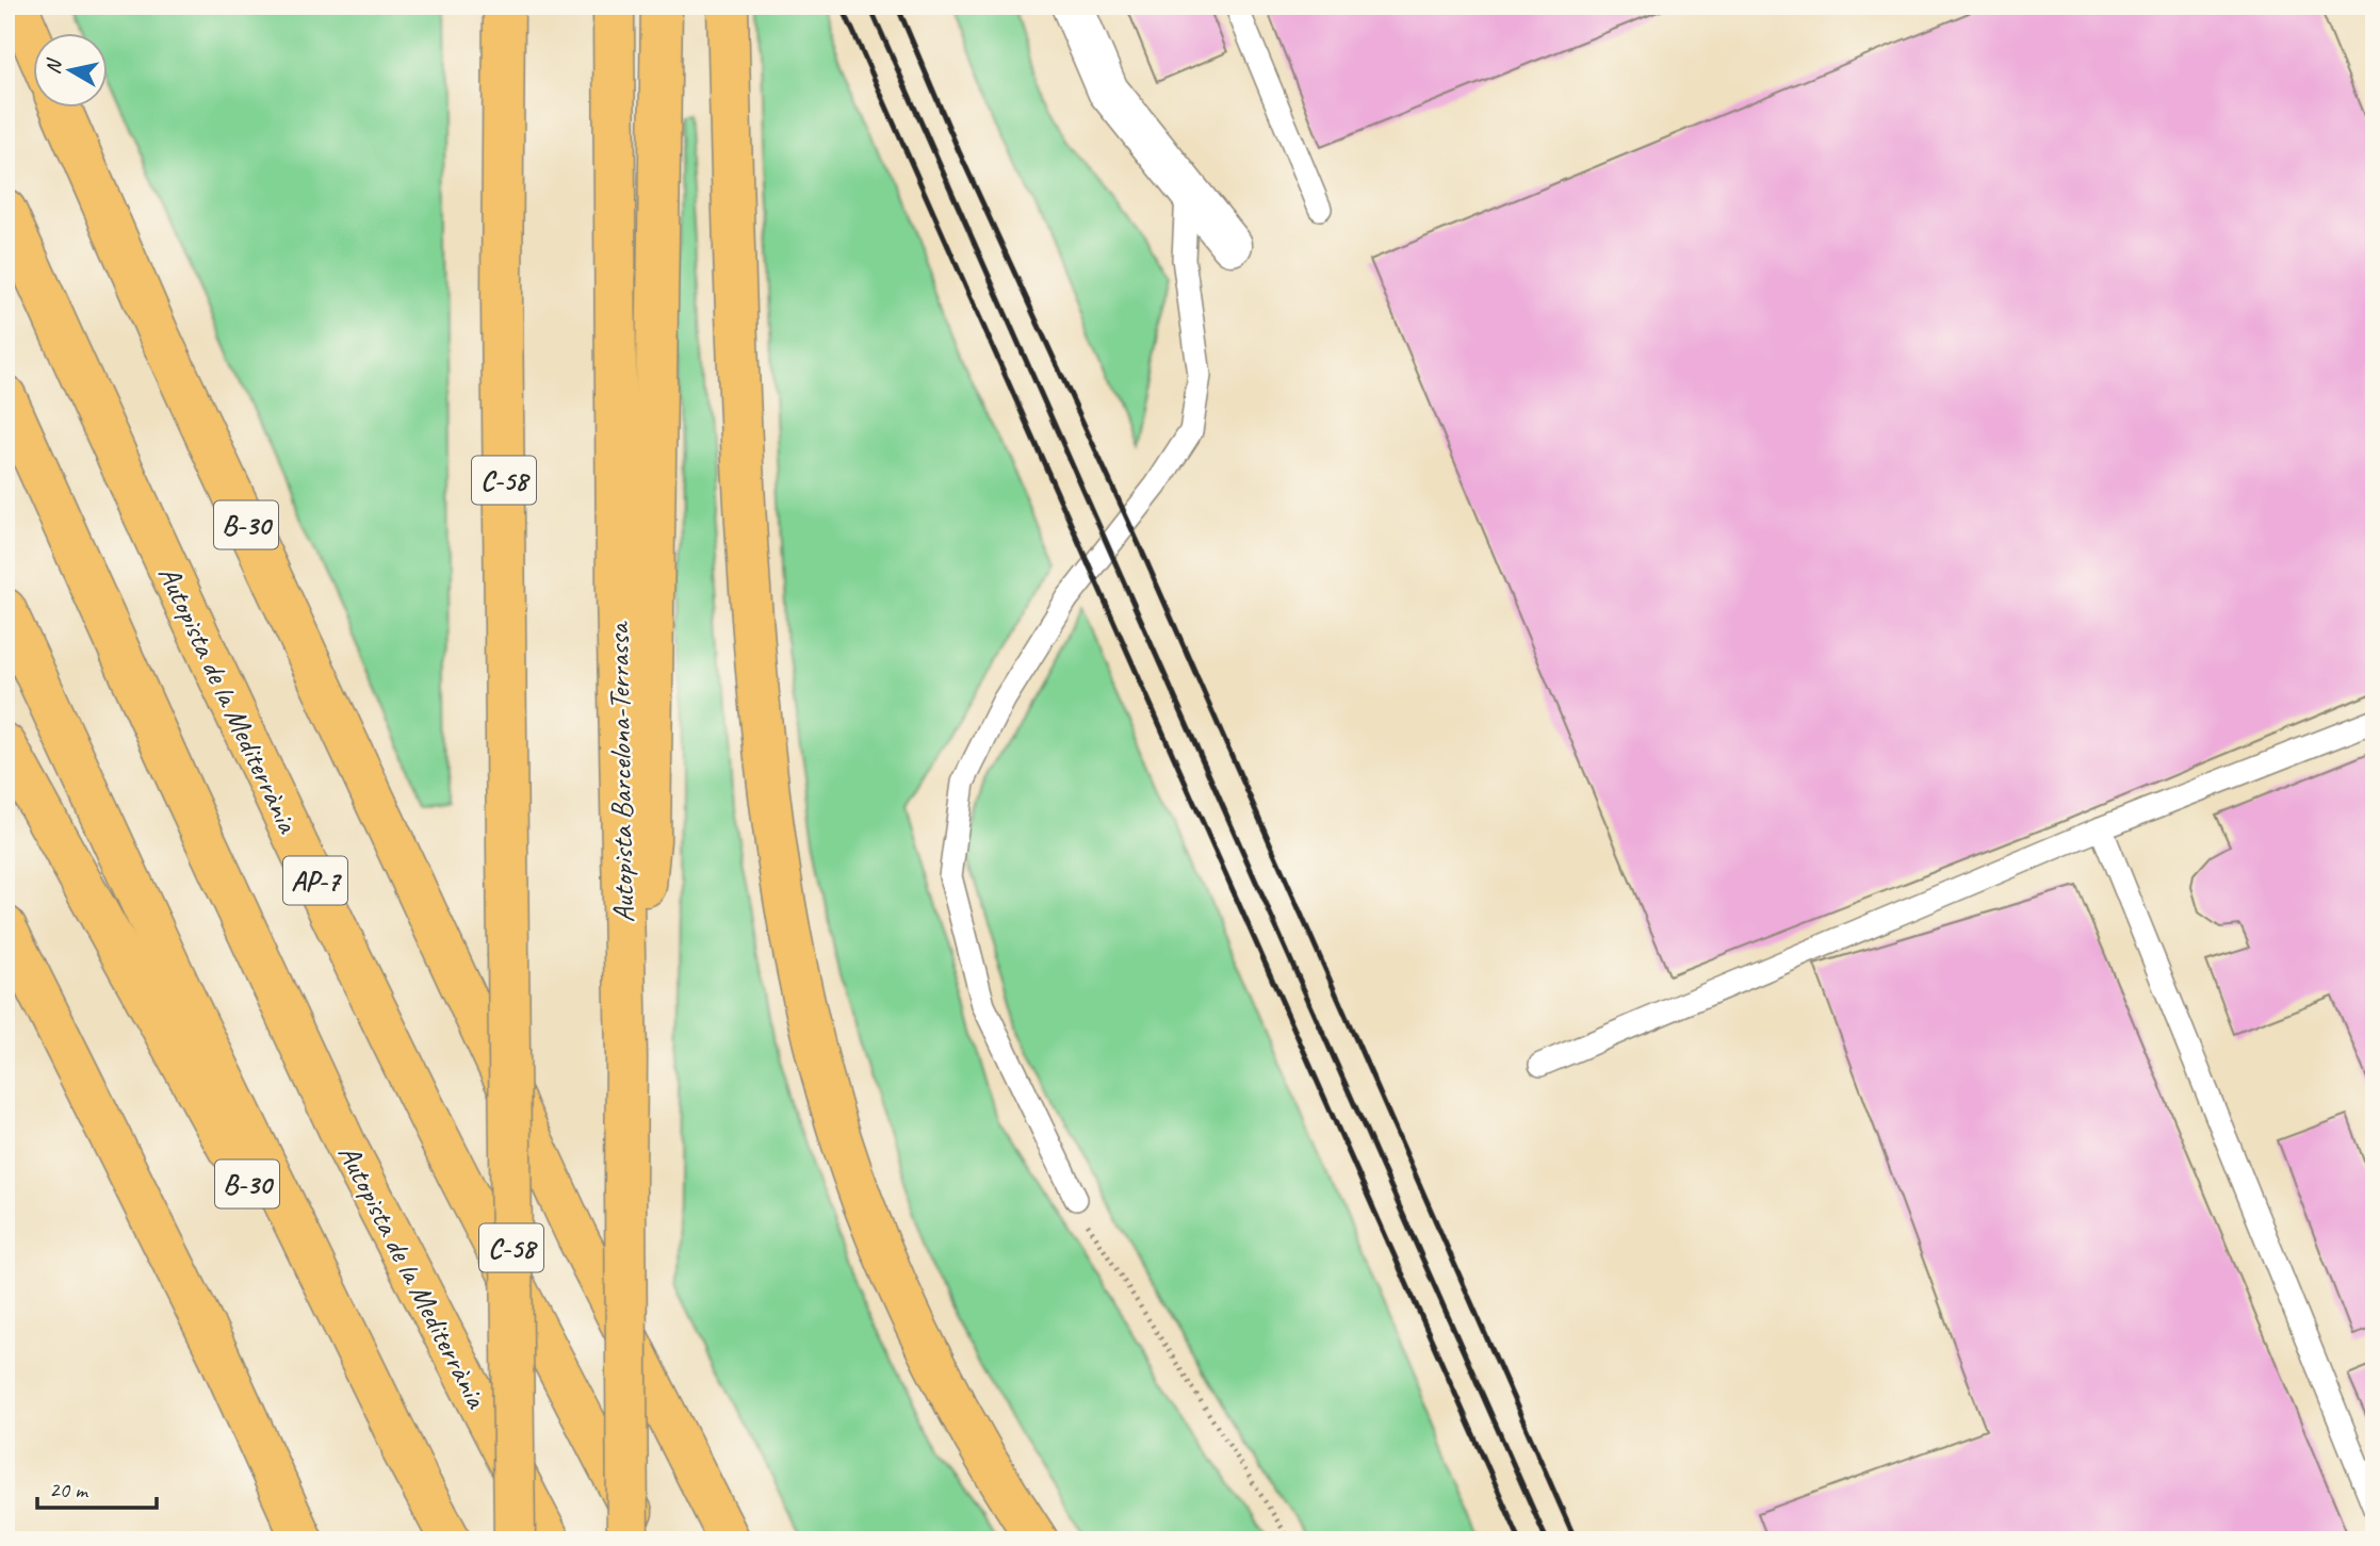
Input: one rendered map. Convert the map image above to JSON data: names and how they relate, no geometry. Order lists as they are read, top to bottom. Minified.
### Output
{"streets":{"highway":["C-58","B-30","Autopista de la Mediterrània","Autopista Barcelona-Terrassa","AP-7"]},"scale_bar":"20 m","north":"left"}
